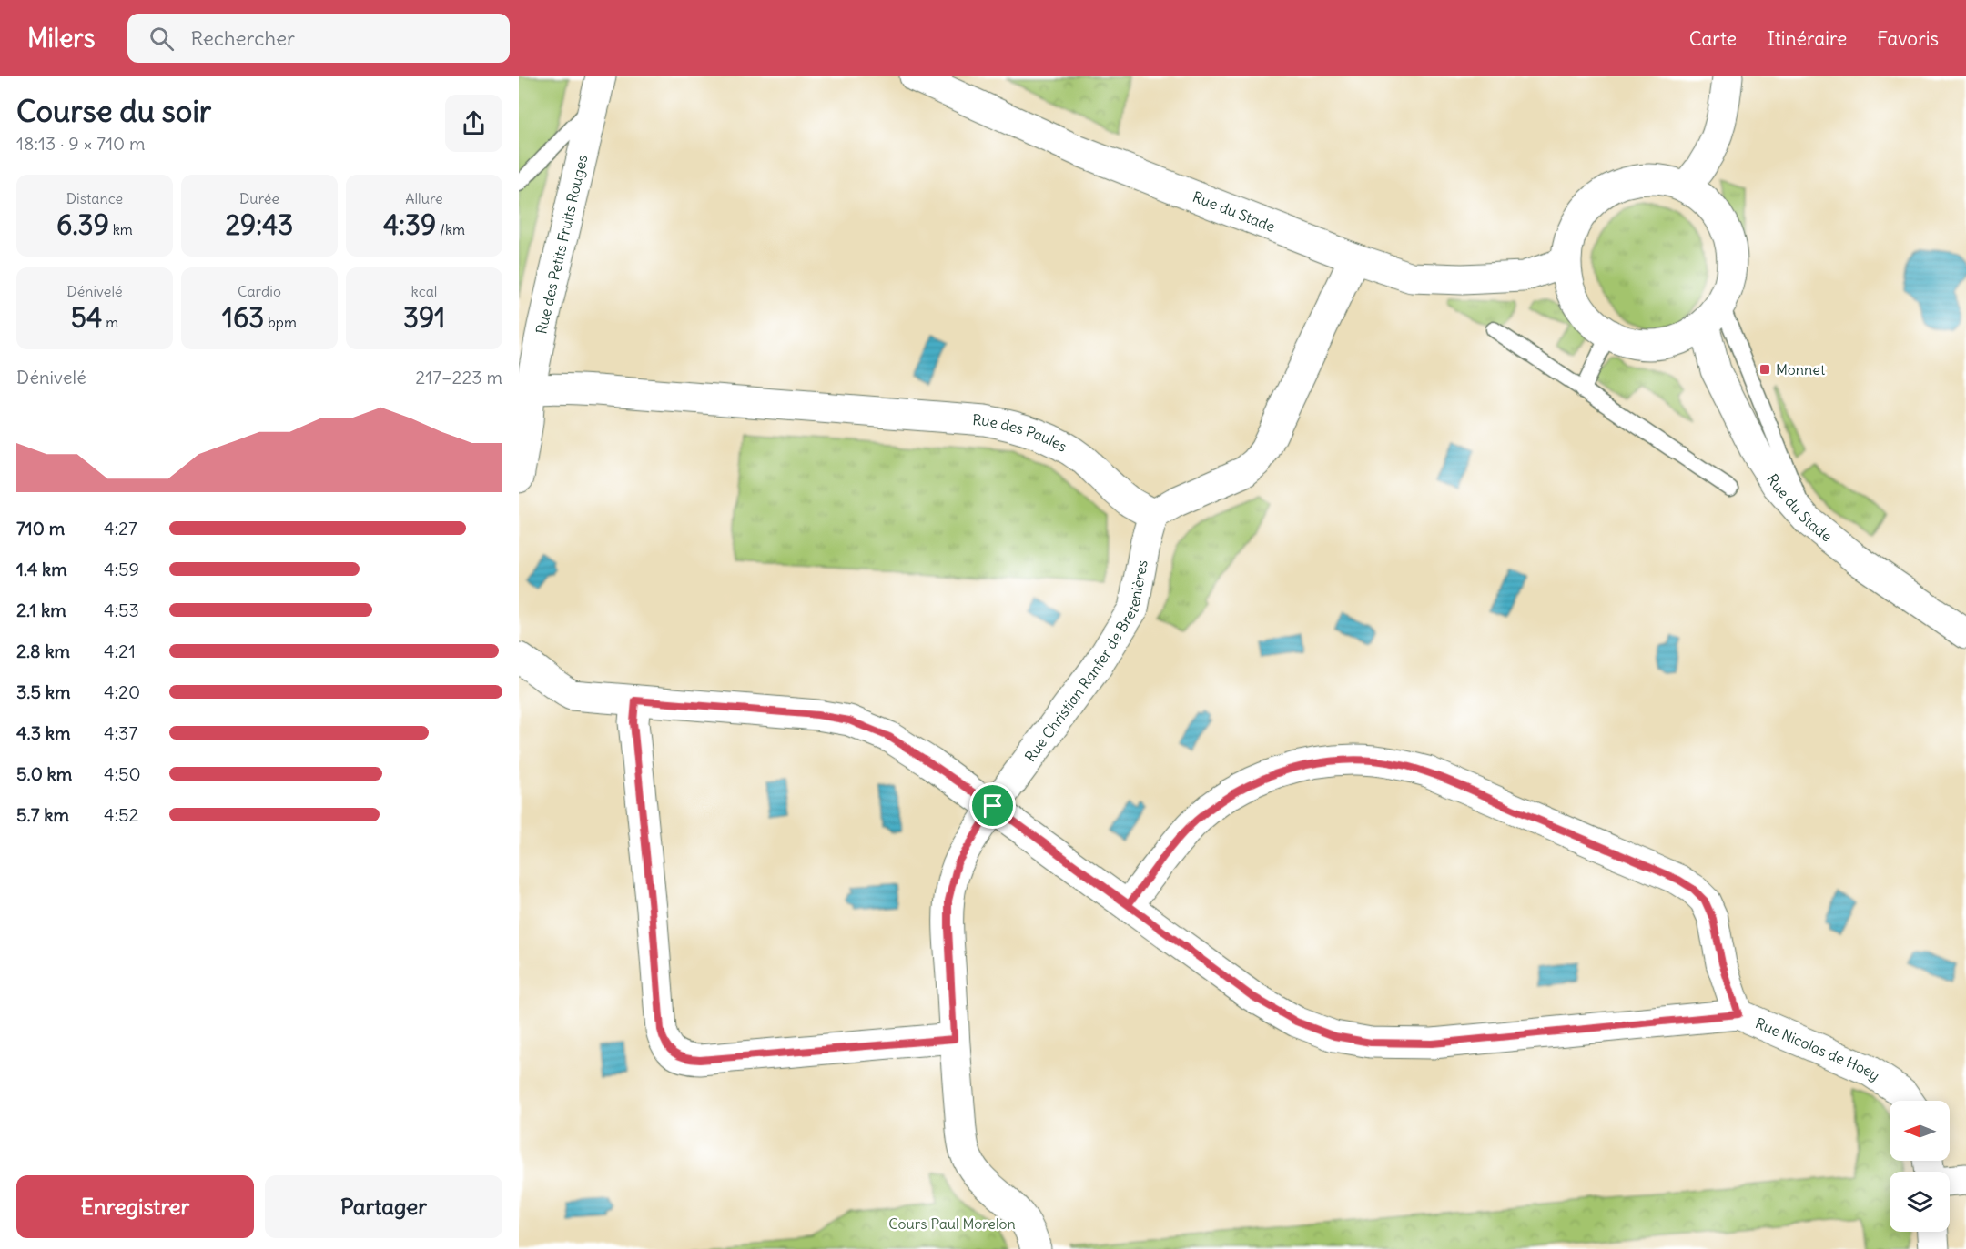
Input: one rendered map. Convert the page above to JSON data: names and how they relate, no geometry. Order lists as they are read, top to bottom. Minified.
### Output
{"streets":{"street":["Rue du Stade","Rue des Petits Fruits Rouges","Rue des Paules","Rue Christian Ranfer de Bretenières","Rue Nicolas de Hoey"]},"crossings":[["Rue des Petits Fruits Rouges","Rue des Paules"],["Rue des Paules","Rue Christian Ranfer de Bretenières"],["Rue Christian Ranfer de Bretenières","Rue Nicolas de Hoey"]],"parks":["Cours Paul Morelon"],"places":{"transit":["Monnet"]},"north":"left","page":{"header":"Milers","search":"Rechercher","nav":["Carte","Itinéraire","Favoris"],"heading":["Course du soir","18:13 · 9 × 710 m"],"stats":[["Distance","6.39 km"],["Durée","29:43"],["Allure","4:39 /km"],["Dénivelé","54 m"],["Cardio","163 bpm"],["kcal","391"]],"chart":["Dénivelé","217–223 m"],"list":[{"name":"710 m","note":"4:27"},{"name":"1.4 km","note":"4:59"},{"name":"2.1 km","note":"4:53"},{"name":"2.8 km","note":"4:21"},{"name":"3.5 km","note":"4:20"},{"name":"4.3 km","note":"4:37"},{"name":"5.0 km","note":"4:50"},{"name":"5.7 km","note":"4:52"}],"buttons":["Enregistrer","Partager"]}}
